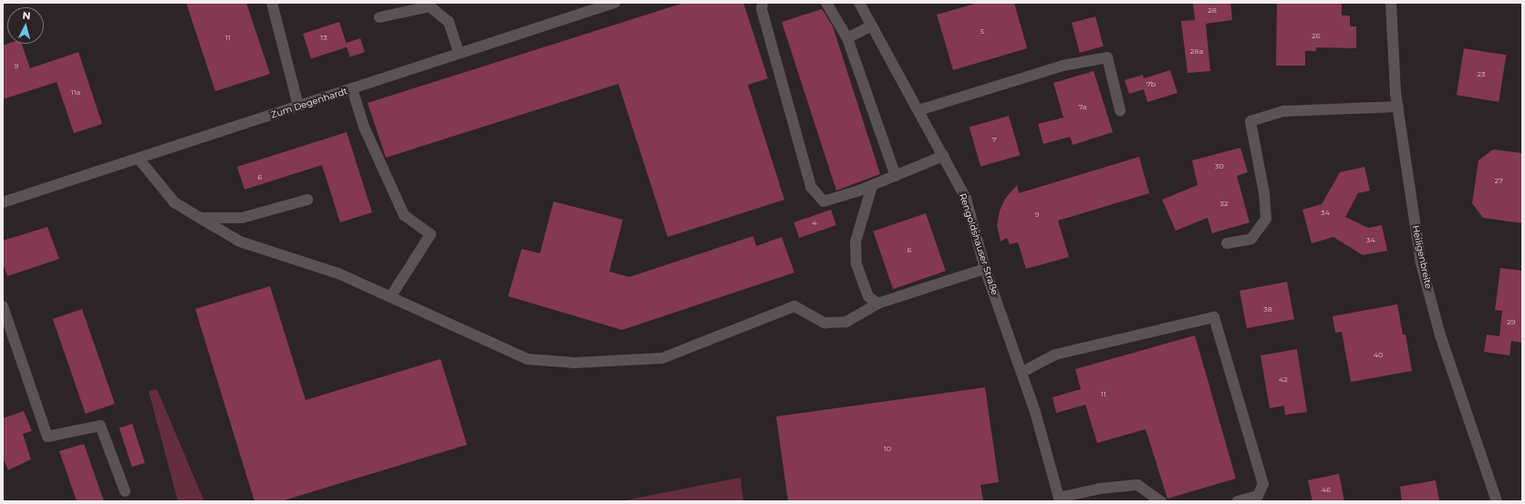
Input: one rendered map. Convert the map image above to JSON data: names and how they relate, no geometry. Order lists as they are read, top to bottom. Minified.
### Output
{"streets":{"street":["Zum Degenhardt","Rengoldshauser Straße","Heiligenbreite"]},"house_numbers":["28","5","26","11","13","28a","9","23","7b","11a","7a","7","30","6","27","32","34","9","4","34","6","38","29","40","42","11","10","46"],"north":"top"}
